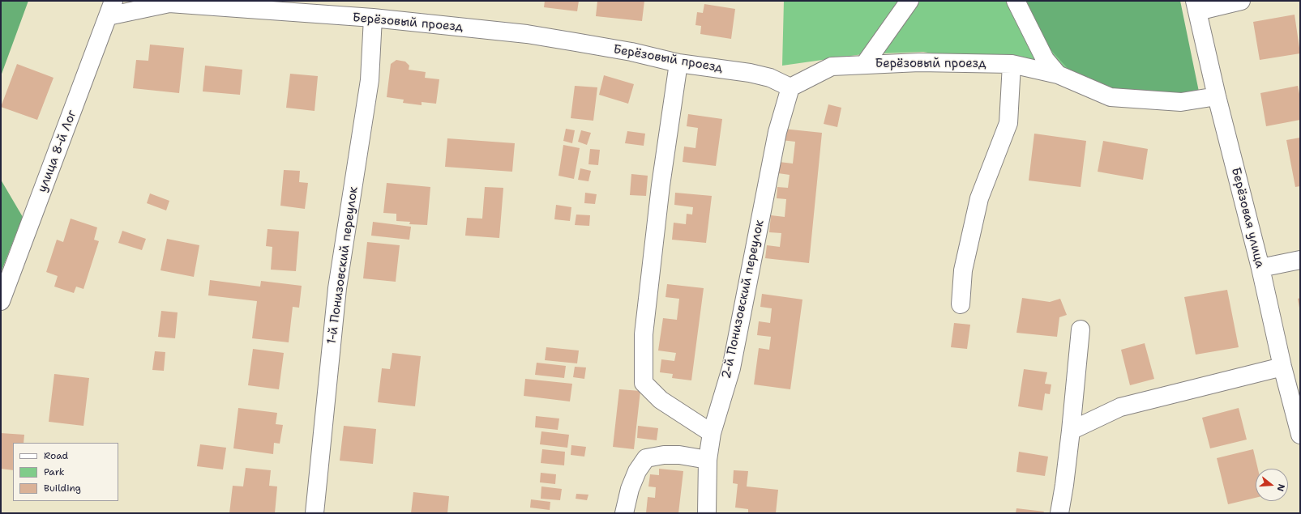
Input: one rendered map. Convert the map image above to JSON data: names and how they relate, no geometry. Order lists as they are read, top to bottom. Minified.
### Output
{"streets":{"street":["Берёзовый проезд","улица 8-й Лог","Берёзовая улица","1-й Понизовский переулок","2-й Понизовский переулок"]},"crossings":[["Берёзовый проезд","улица 8-й Лог"],["Берёзовый проезд","Берёзовая улица"],["Берёзовый проезд","1-й Понизовский переулок"],["Берёзовый проезд","2-й Понизовский переулок"]],"legend":["Road","Park","Building"],"north":"right"}
